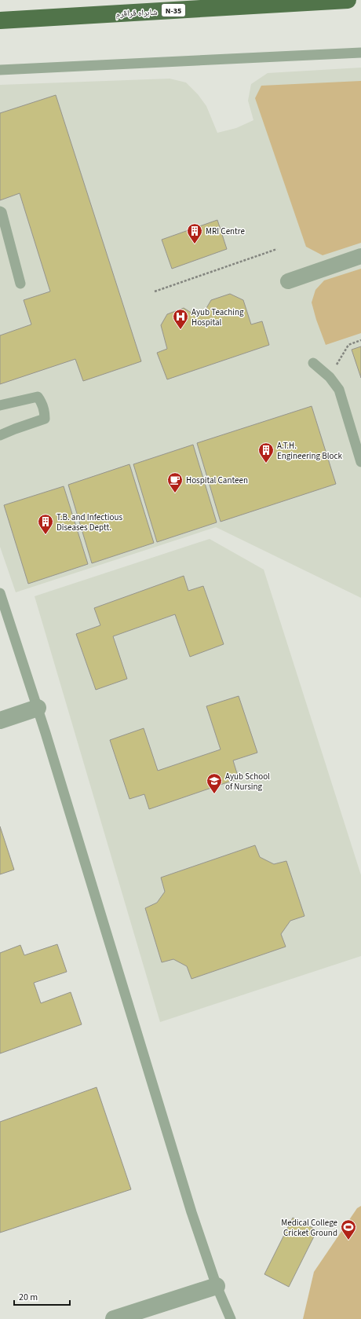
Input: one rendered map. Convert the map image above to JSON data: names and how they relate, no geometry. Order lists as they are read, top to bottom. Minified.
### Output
{"streets":{"highway":["N-35","شاہراہ قراقرم"]},"places":{"building":["MRI Centre","A.T.H. Engineering Block","T.B. and Infectious Diseases Deptt."],"hospital":["Ayub Teaching Hospital"],"cafe":["Hospital Canteen"],"school or university":["Ayub School of Nursing"],"sports":["Medical College Cricket Ground"]},"scale_bar":"20 m"}
